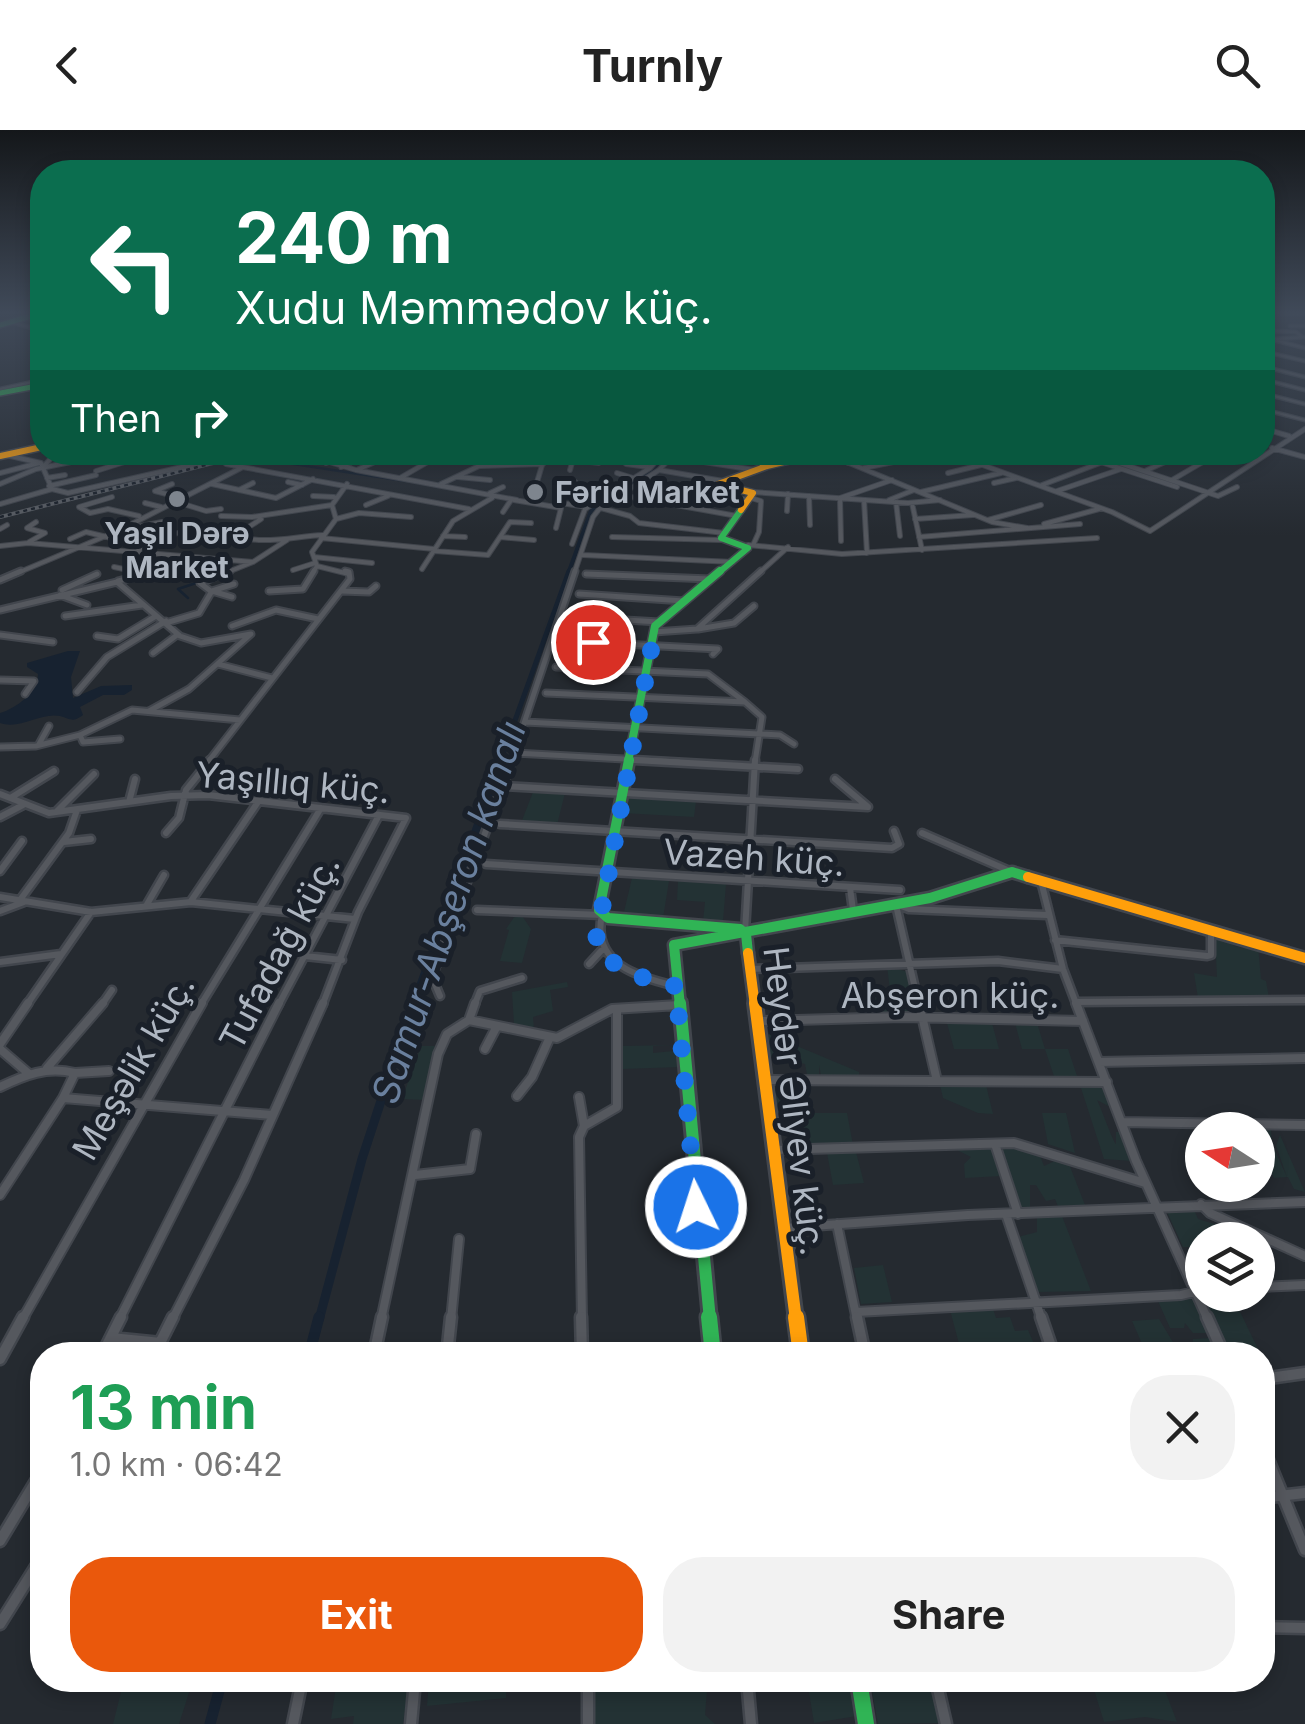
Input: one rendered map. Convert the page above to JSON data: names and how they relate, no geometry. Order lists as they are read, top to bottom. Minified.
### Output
{"streets":{"street":["Yaşıllıq küç.","Vazeh küç.","Tufadağ küç.","Abşeron küç.","Meşəlik küç.","Heydər Əliyev küç."]},"crossings":[["Yaşıllıq küç.","Tufadağ küç."],["Yaşıllıq küç.","Meşəlik küç."],["Vazeh küç.","Heydər Əliyev küç."],["Abşeron küç.","Heydər Əliyev küç."]],"water":["Samur-Abşeron kanalı"],"places":["Fərid Market","Yaşıl Dərə Market"],"north":"left","page":{"header":"Turnly","turn":["240 m","Xudu Məmmədov küç."],"then":"Then","heading":["13 min","1.0 km · 06:42"],"buttons":["Exit","Share"]}}
